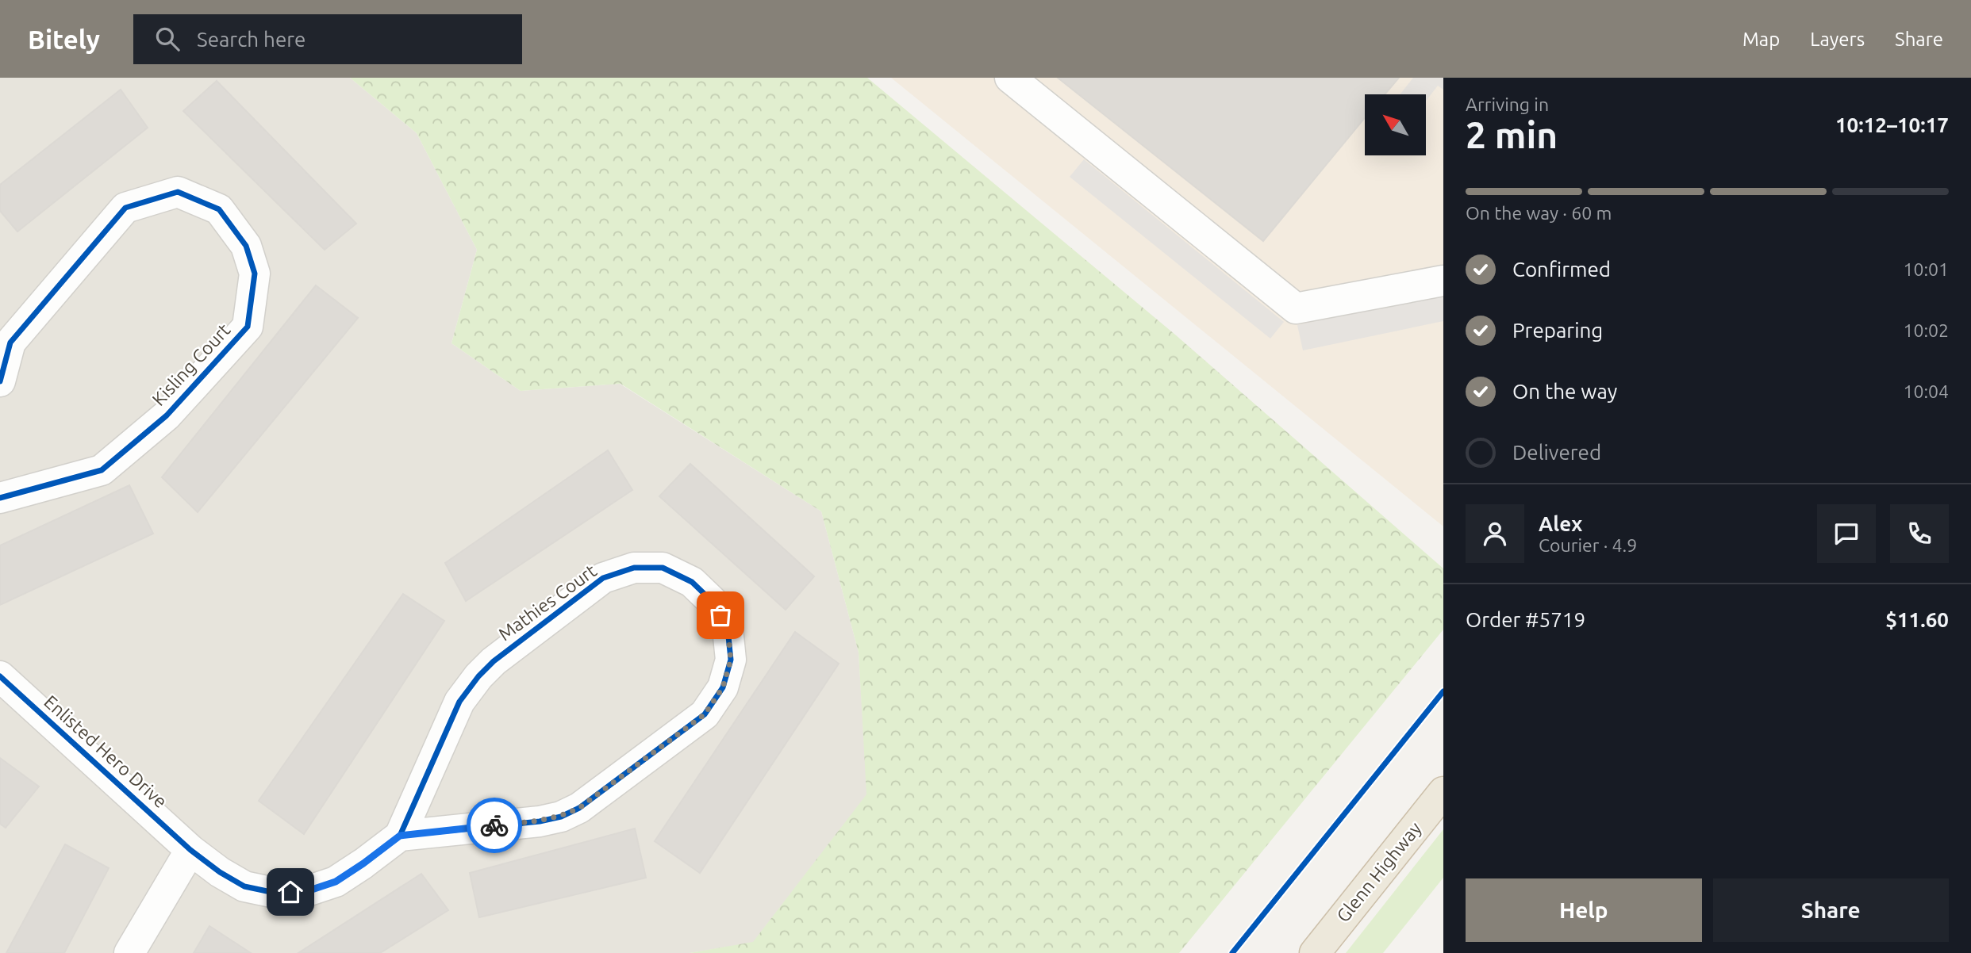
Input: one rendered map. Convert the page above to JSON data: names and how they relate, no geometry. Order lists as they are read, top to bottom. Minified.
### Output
{"streets":{"highway":["Glenn Highway"],"street":["Kisling Court","Mathies Court","Enlisted Hero Drive"]},"crossings":[["Mathies Court","Enlisted Hero Drive"]],"north":"top left","page":{"header":"Bitely","search":"Search here","nav":["Map","Layers","Share"],"heading":["2 min","Arriving in","10:12–10:17"],"panel":["Alex","Courier · 4.9","Order #5719","$11.60"],"bar":"On the way · 60 m","list":[["Confirmed","10:01"],["Preparing","10:02"],["On the way","10:04"],"Delivered"],"buttons":["Help","Share"]}}
